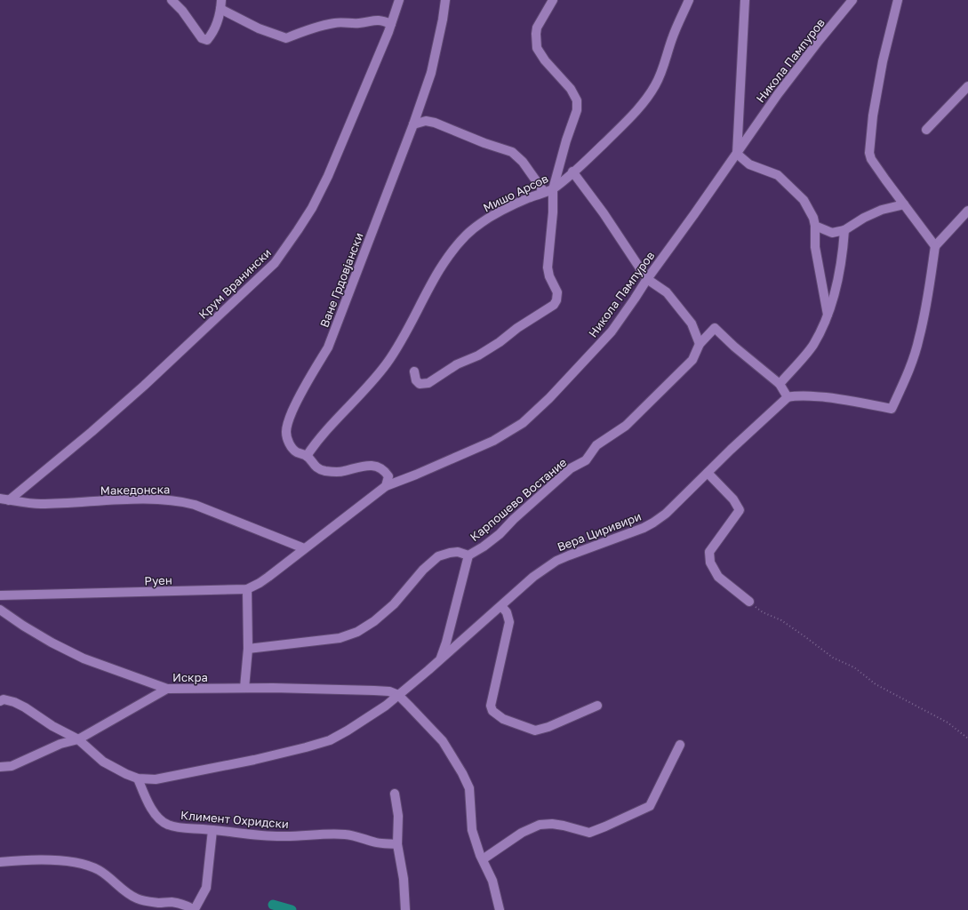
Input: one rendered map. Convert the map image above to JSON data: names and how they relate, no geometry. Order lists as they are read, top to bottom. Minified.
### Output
{"streets":{"street":["Никола Пампуров","Мишо Арсов","Ване Грдовјански","Крум Вранински","Македонска","Карпошево Востание","Вера Циривири","Руен","Искра","Климент Охридски"]},"crossings":[["Никола Пампуров","Ване Грдовјански"],["Никола Пампуров","Македонска"],["Никола Пампуров","Руен"],["Мишо Арсов","Ване Грдовјански"],["Крум Вранински","Македонска"],["Македонска","Руен"],["Вера Циривири","Искра"],["Вера Циривири","Климент Охридски"]]}
